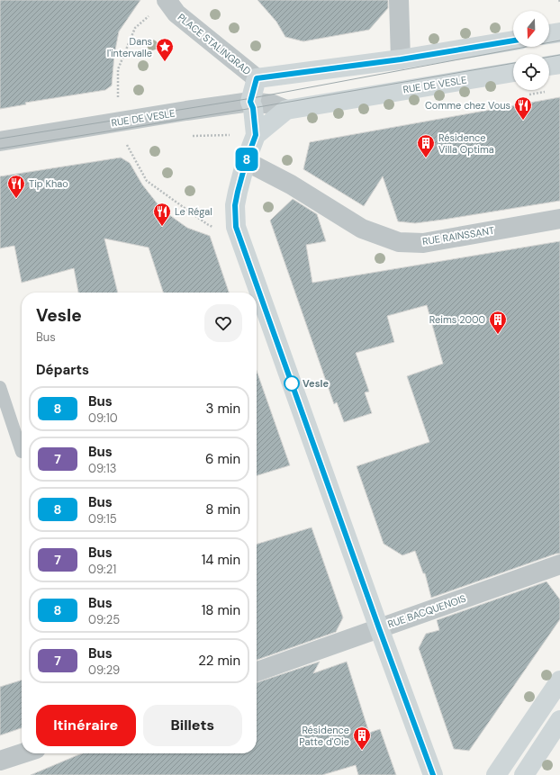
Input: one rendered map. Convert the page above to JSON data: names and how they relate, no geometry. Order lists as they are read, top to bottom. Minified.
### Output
{"streets":{"main road":["PLACE STALINGRAD","RUE DE VESLE"],"street":["RUE RAINSSANT","RUE BACQUENOIS"]},"crossings":[["PLACE STALINGRAD","RUE DE VESLE"],["PLACE STALINGRAD","RUE RAINSSANT"],["PLACE STALINGRAD","RUE BACQUENOIS"]],"places":{"place":["Dans l'intervalle"],"restaurant":["Comme chez Vous","Tip Khao","Le Régal"],"building":["Résidence Villa Optima","Reims 2000","Résidence Patte d'Oie"],"other":["Vesle"]},"lines":["bus line 8"],"north":"bottom","page":{"on_map":"8","heading":[["Vesle","Bus"],"Départs"],"list":[{"mark":"8","name":"Bus","note":"09:10","value":"3 min"},{"mark":"7","name":"Bus","note":"09:13","value":"6 min"},{"mark":"8","name":"Bus","note":"09:15","value":"8 min"},{"mark":"7","name":"Bus","note":"09:21","value":"14 min"},{"mark":"8","name":"Bus","note":"09:25","value":"18 min"},{"mark":"7","name":"Bus","note":"09:29","value":"22 min"}],"buttons":["Itinéraire","Billets"]}}
